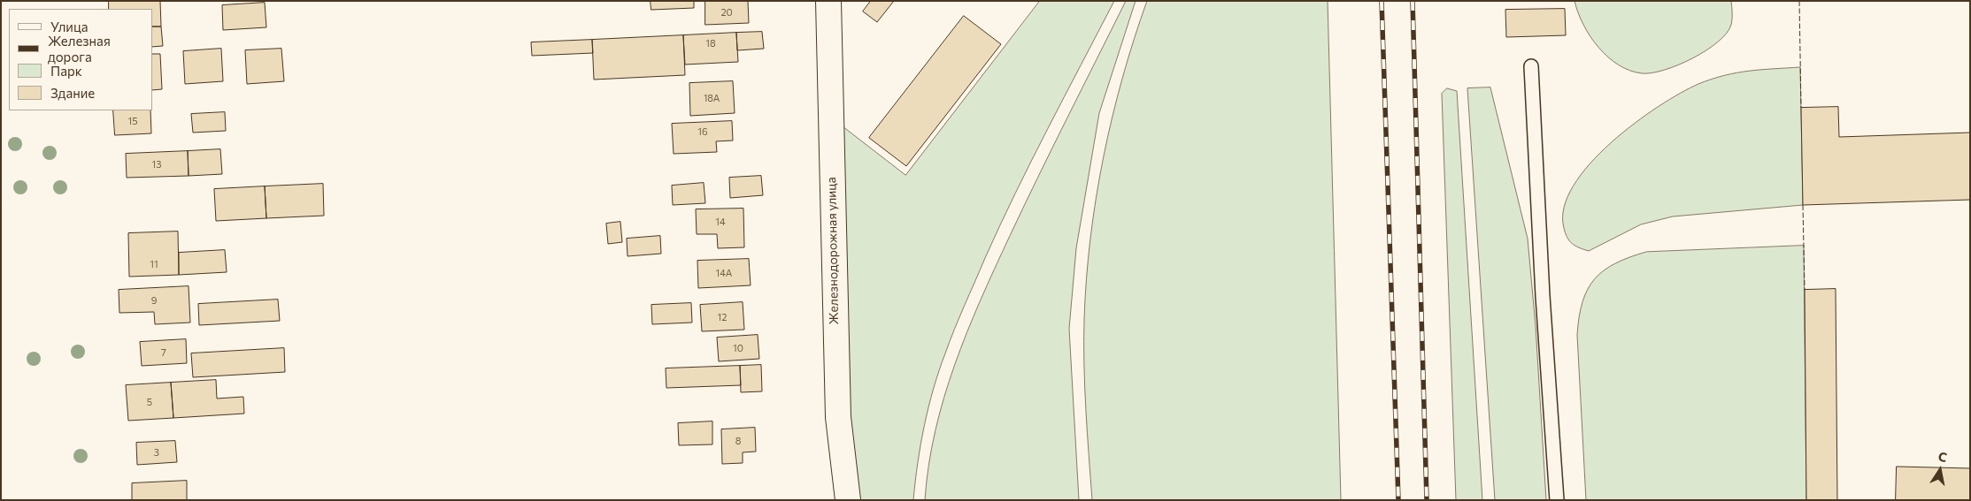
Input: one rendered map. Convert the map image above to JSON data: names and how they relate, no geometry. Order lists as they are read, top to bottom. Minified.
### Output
{"streets":{"street":["Железнодорожная улица"]},"house_numbers":["20","18","18А","15","16","13","14","11","14А","9","12","10","7","5","8","3"],"legend":["Улица","Железная дорога","Парк","Здание"],"north":"top"}
